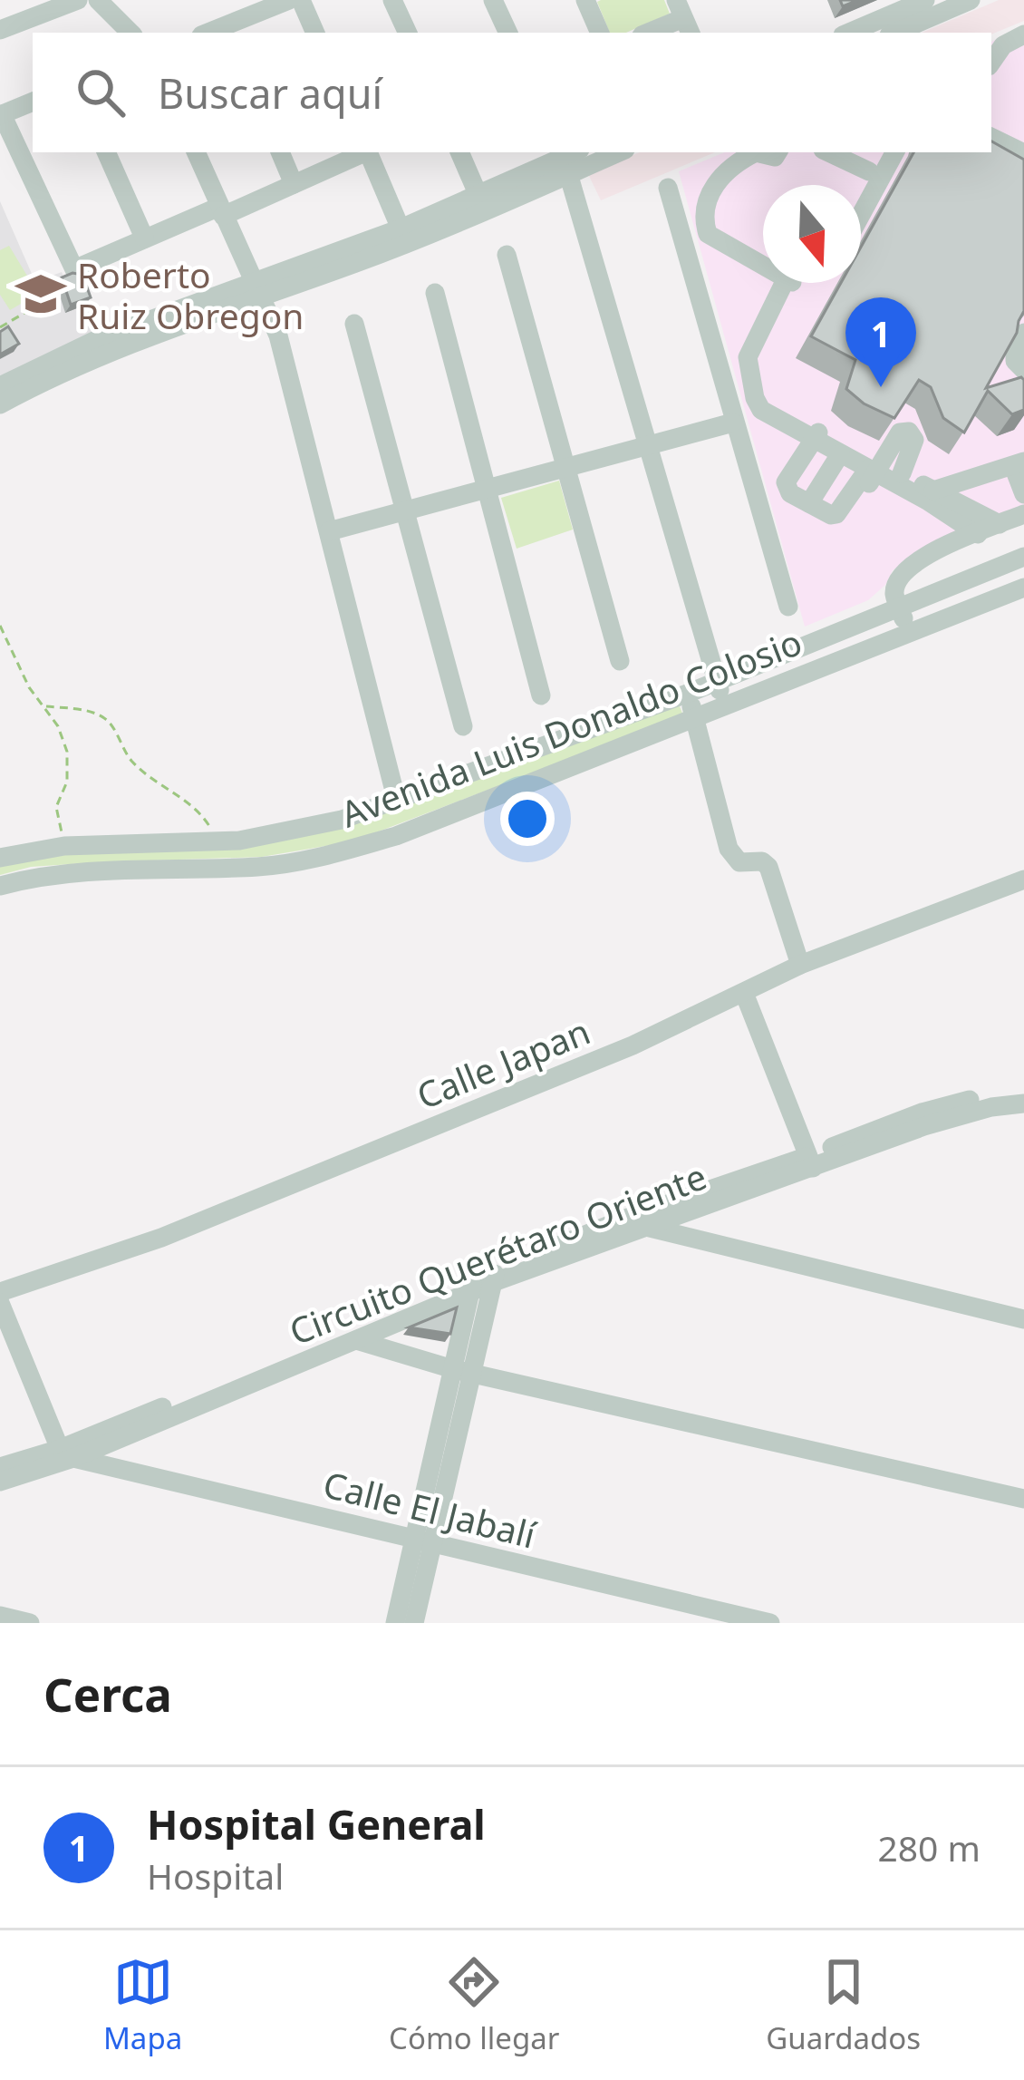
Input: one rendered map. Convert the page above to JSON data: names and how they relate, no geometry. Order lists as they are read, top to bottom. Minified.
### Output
{"streets":{"street":["Avenida Luis Donaldo Colosio","Calle Japan","Circuito Querétaro Oriente","Calle El Jabalí"]},"crossings":[["Circuito Querétaro Oriente","Calle El Jabalí"]],"places":{"school or university":["Roberto Ruiz Obregon"]},"north":"bottom","page":{"search":"Buscar aquí","pins":"1","heading":"Cerca","list":[{"mark":"1","name":"Hospital General","note":"Hospital","value":"280 m"}],"nav":["Mapa","Cómo llegar","Guardados"]}}
